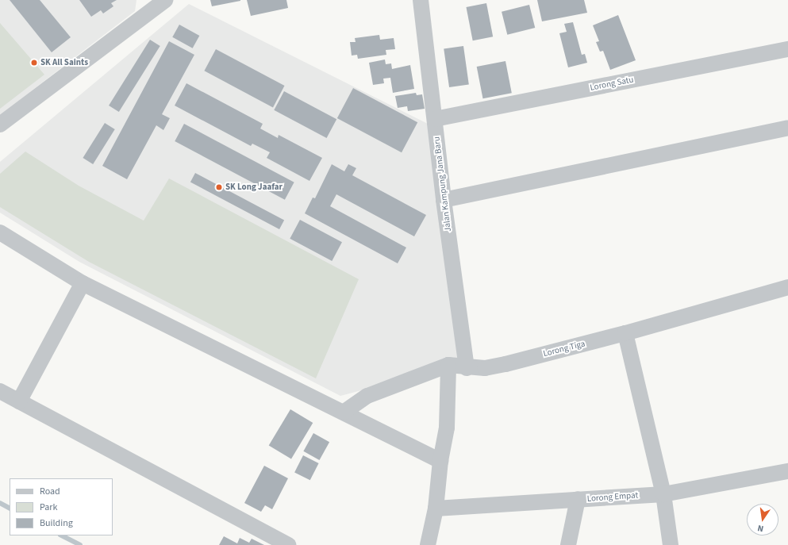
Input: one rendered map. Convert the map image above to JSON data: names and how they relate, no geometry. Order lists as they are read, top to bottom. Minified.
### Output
{"streets":{"street":["Lorong Satu","Jalan Kampung Jana Baru","Lorong Tiga","Lorong Empat"]},"crossings":[["Lorong Satu","Jalan Kampung Jana Baru"],["Jalan Kampung Jana Baru","Lorong Tiga"]],"places":["SK All Saints","SK Long Jaafar"],"legend":["Road","Park","Building"],"north":"bottom"}
